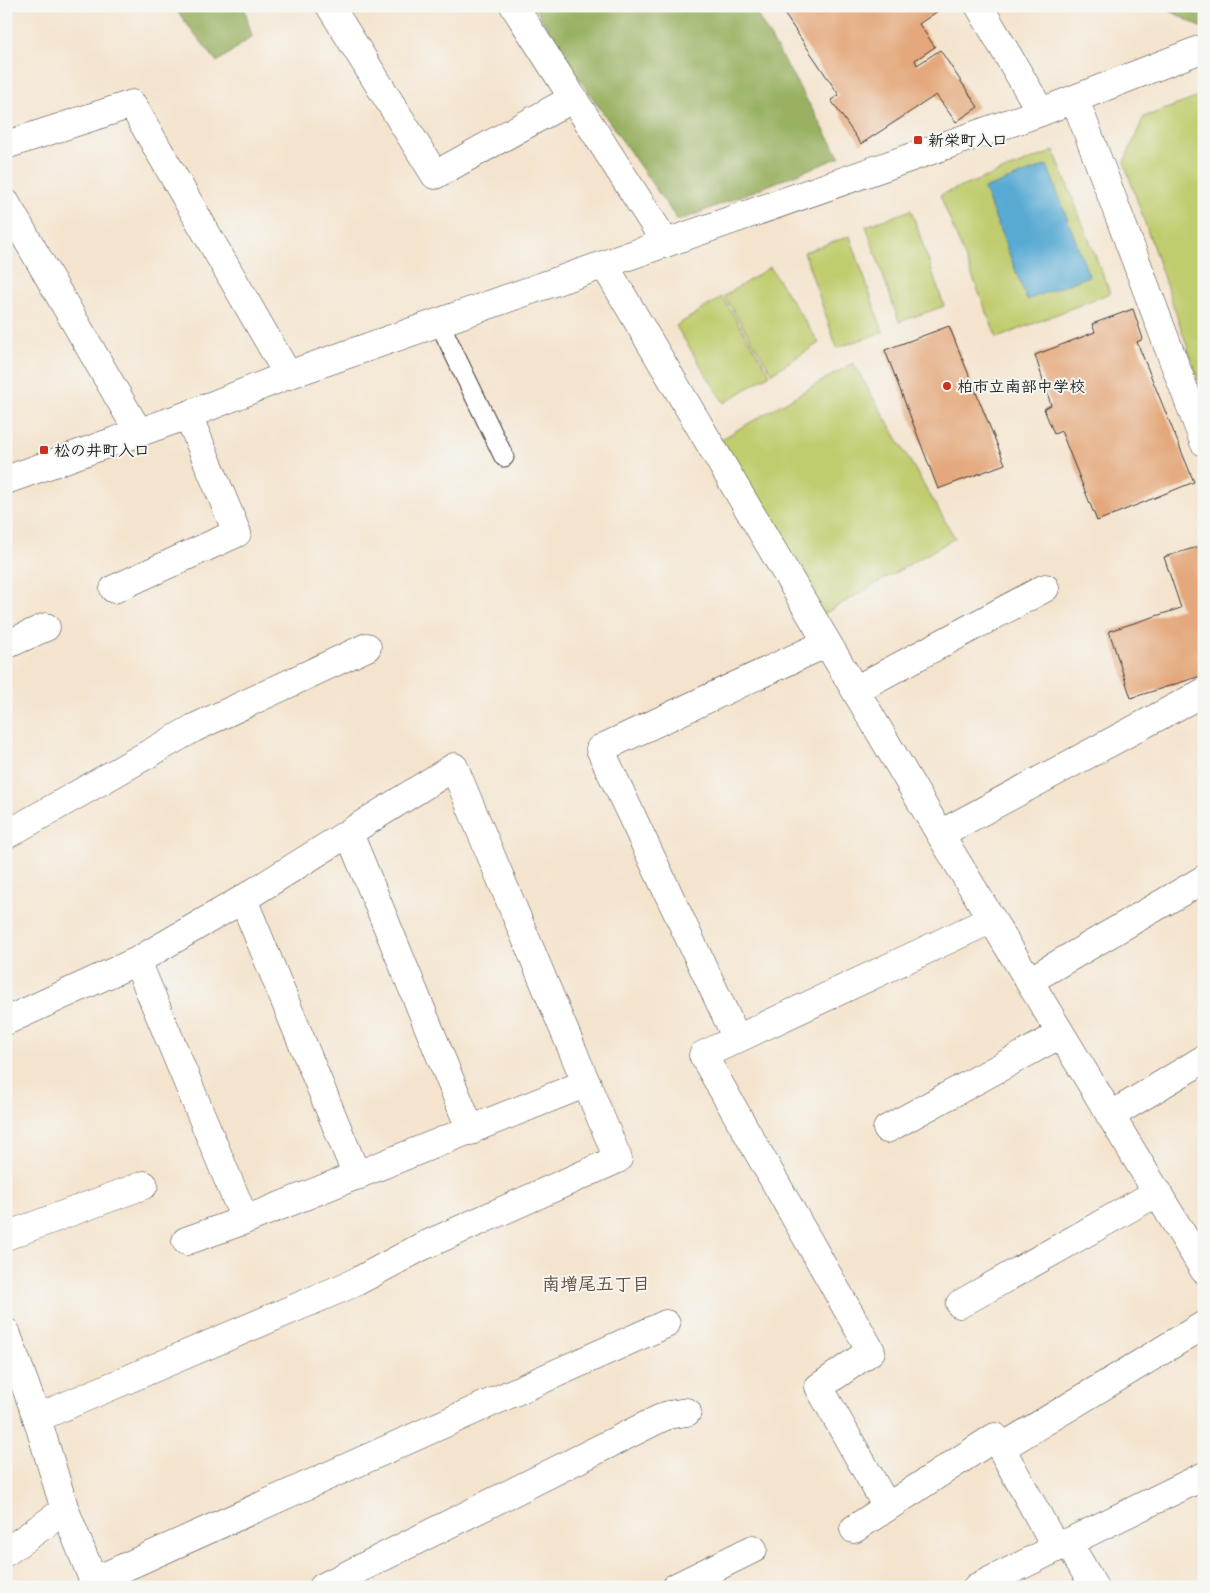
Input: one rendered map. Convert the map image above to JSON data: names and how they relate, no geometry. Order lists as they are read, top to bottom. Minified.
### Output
{"districts":["南増尾五丁目"],"places":{"transit":["新栄町入口","松の井町入口"],"other":["柏市立南部中学校"]}}
